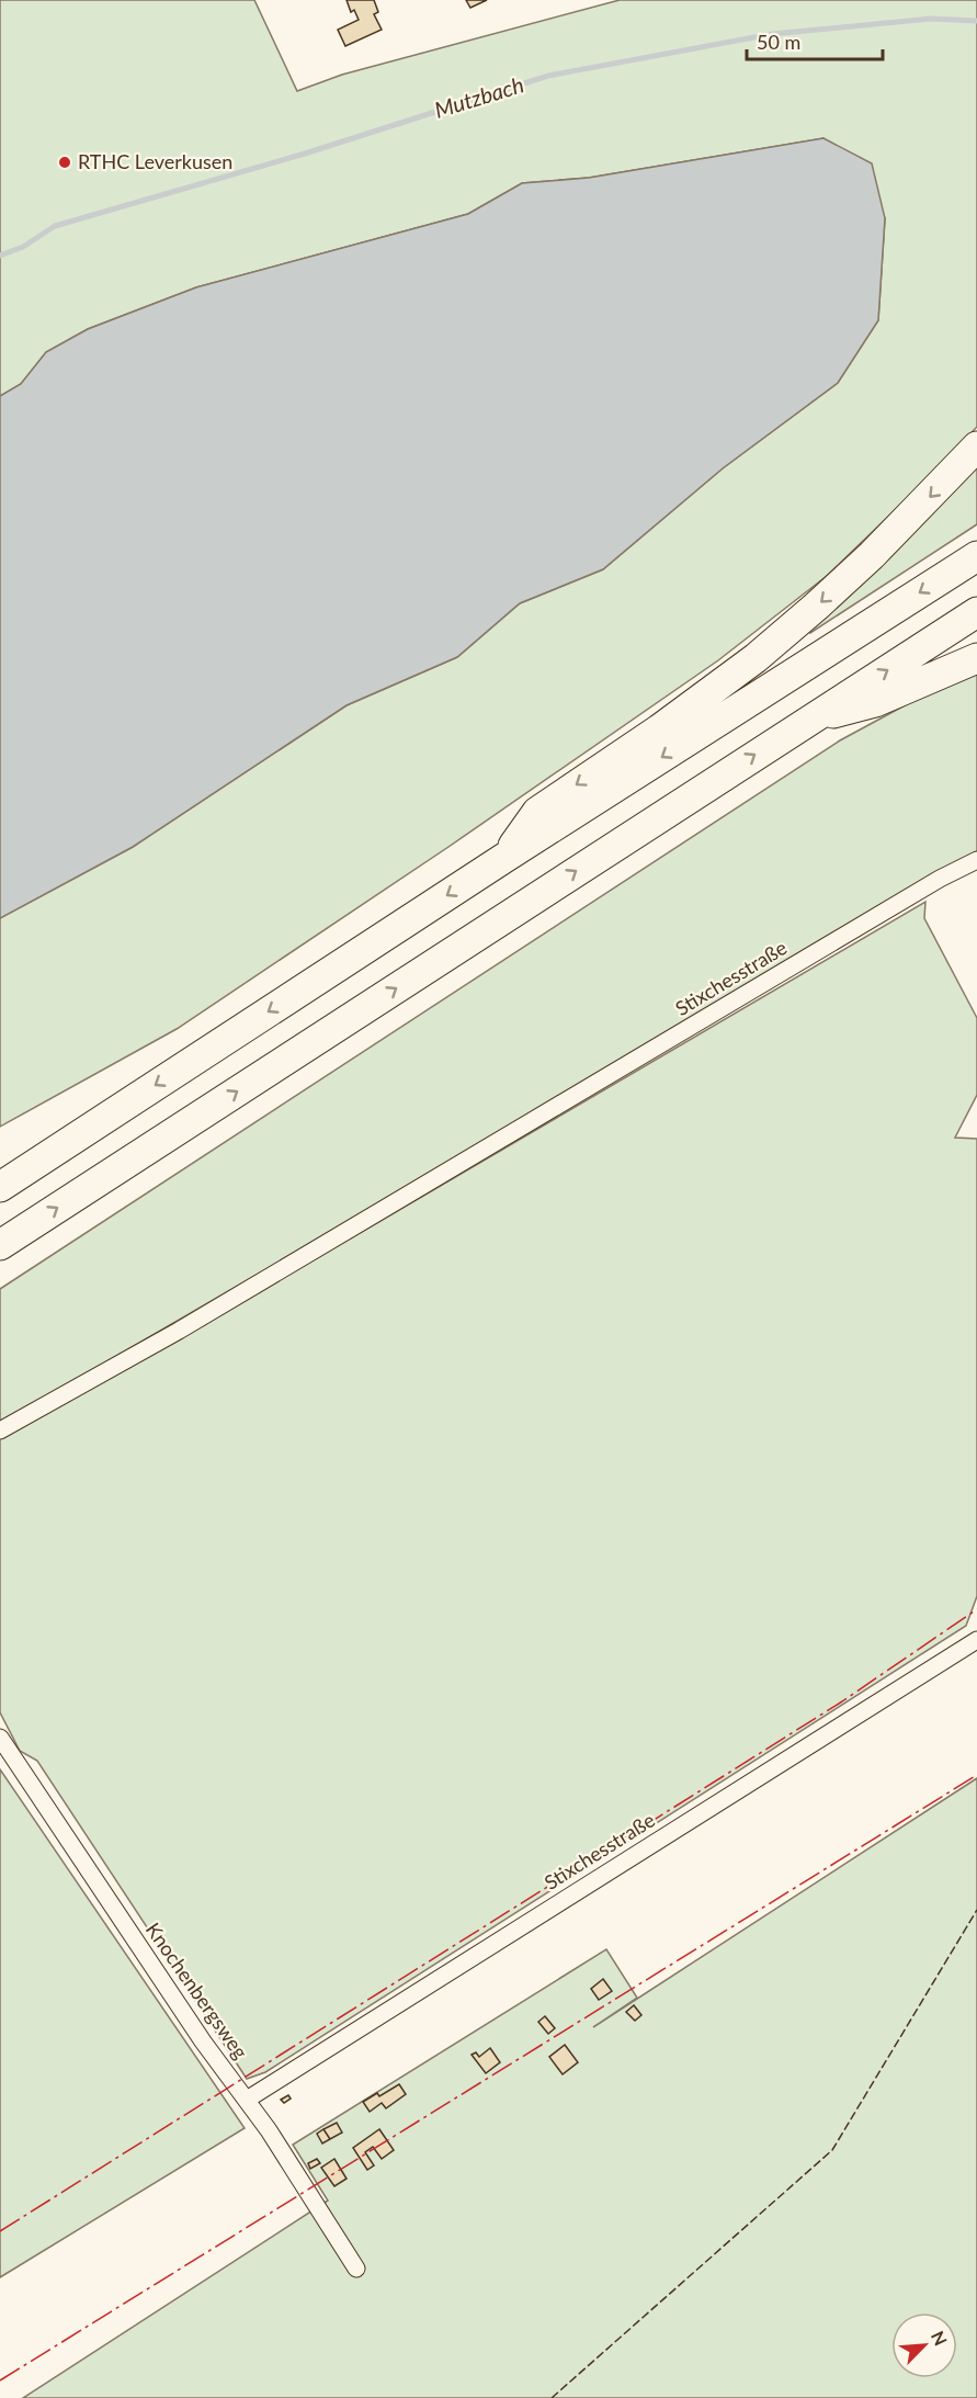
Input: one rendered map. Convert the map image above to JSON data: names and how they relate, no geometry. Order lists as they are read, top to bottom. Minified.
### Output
{"streets":{"street":["Stixchesstraße","Knochenbergsweg"]},"crossings":[["Stixchesstraße","Knochenbergsweg"]],"water":["Mutzbach"],"places":["RTHC Leverkusen"],"scale_bar":"50 m","north":"top right"}
